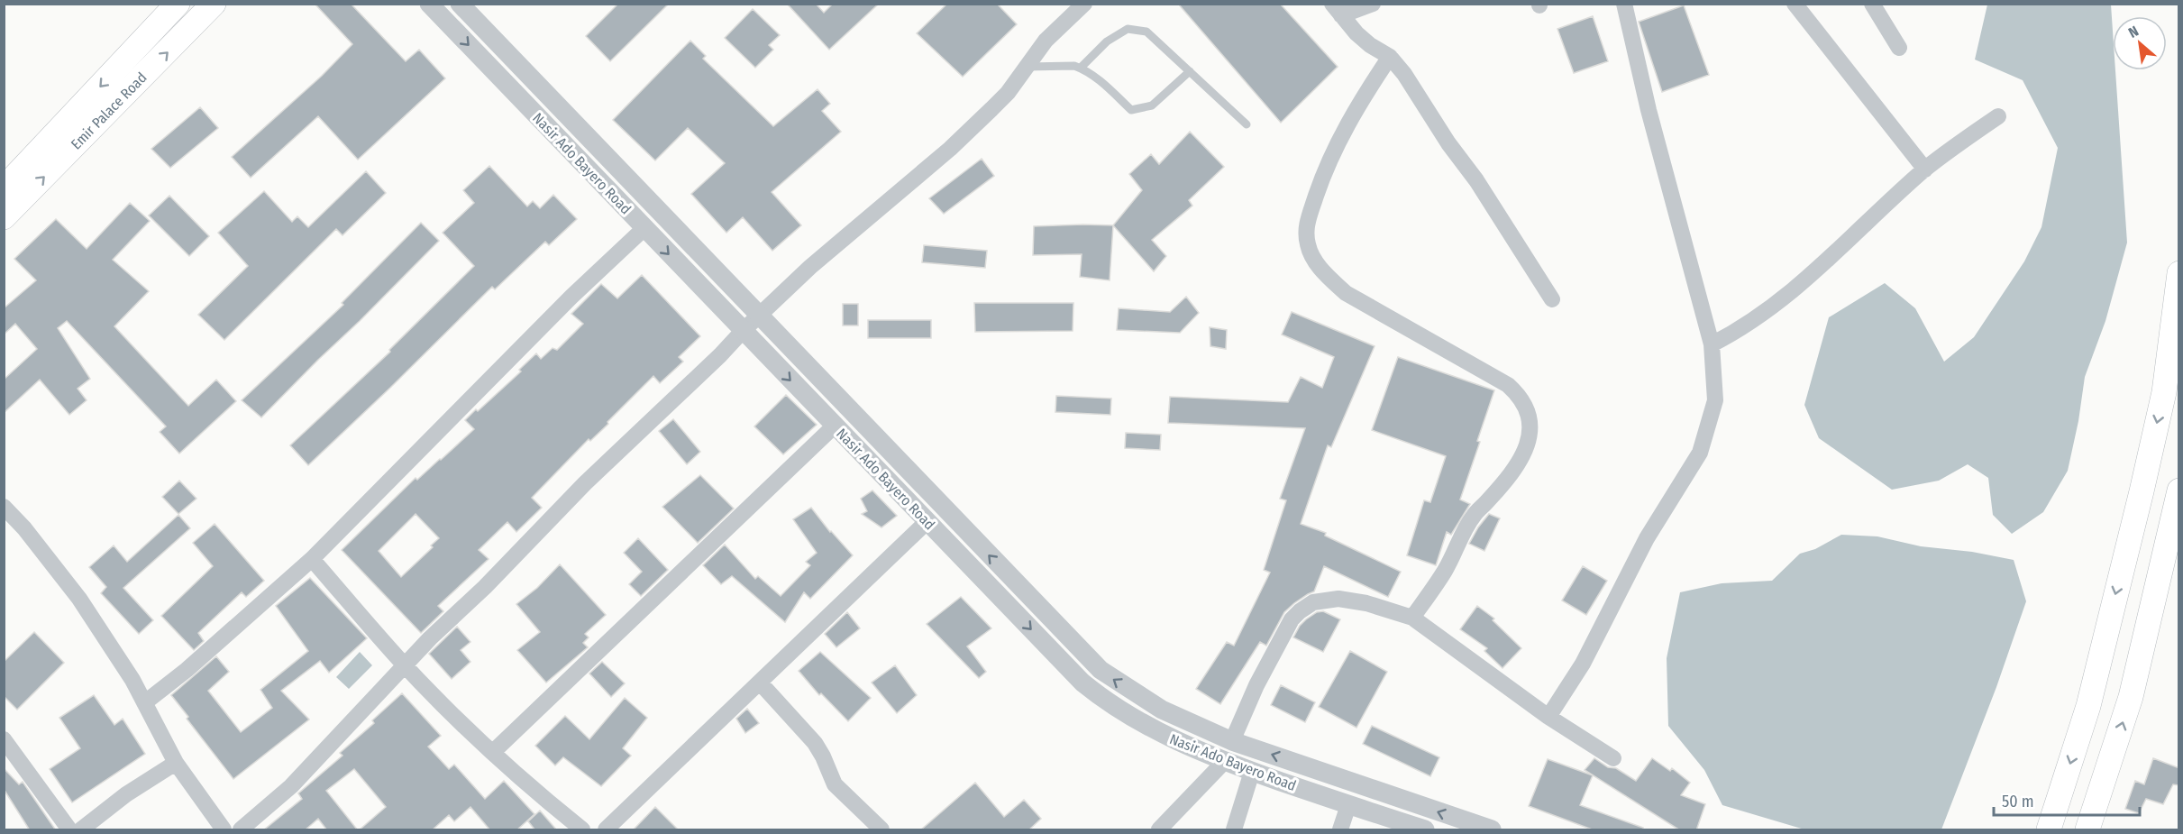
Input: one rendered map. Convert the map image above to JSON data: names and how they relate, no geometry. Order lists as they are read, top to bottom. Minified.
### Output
{"streets":{"main road":["Emir Palace Road"],"street":["Nasir Ado Bayero Road"]},"scale_bar":"50 m","north":"top left"}
